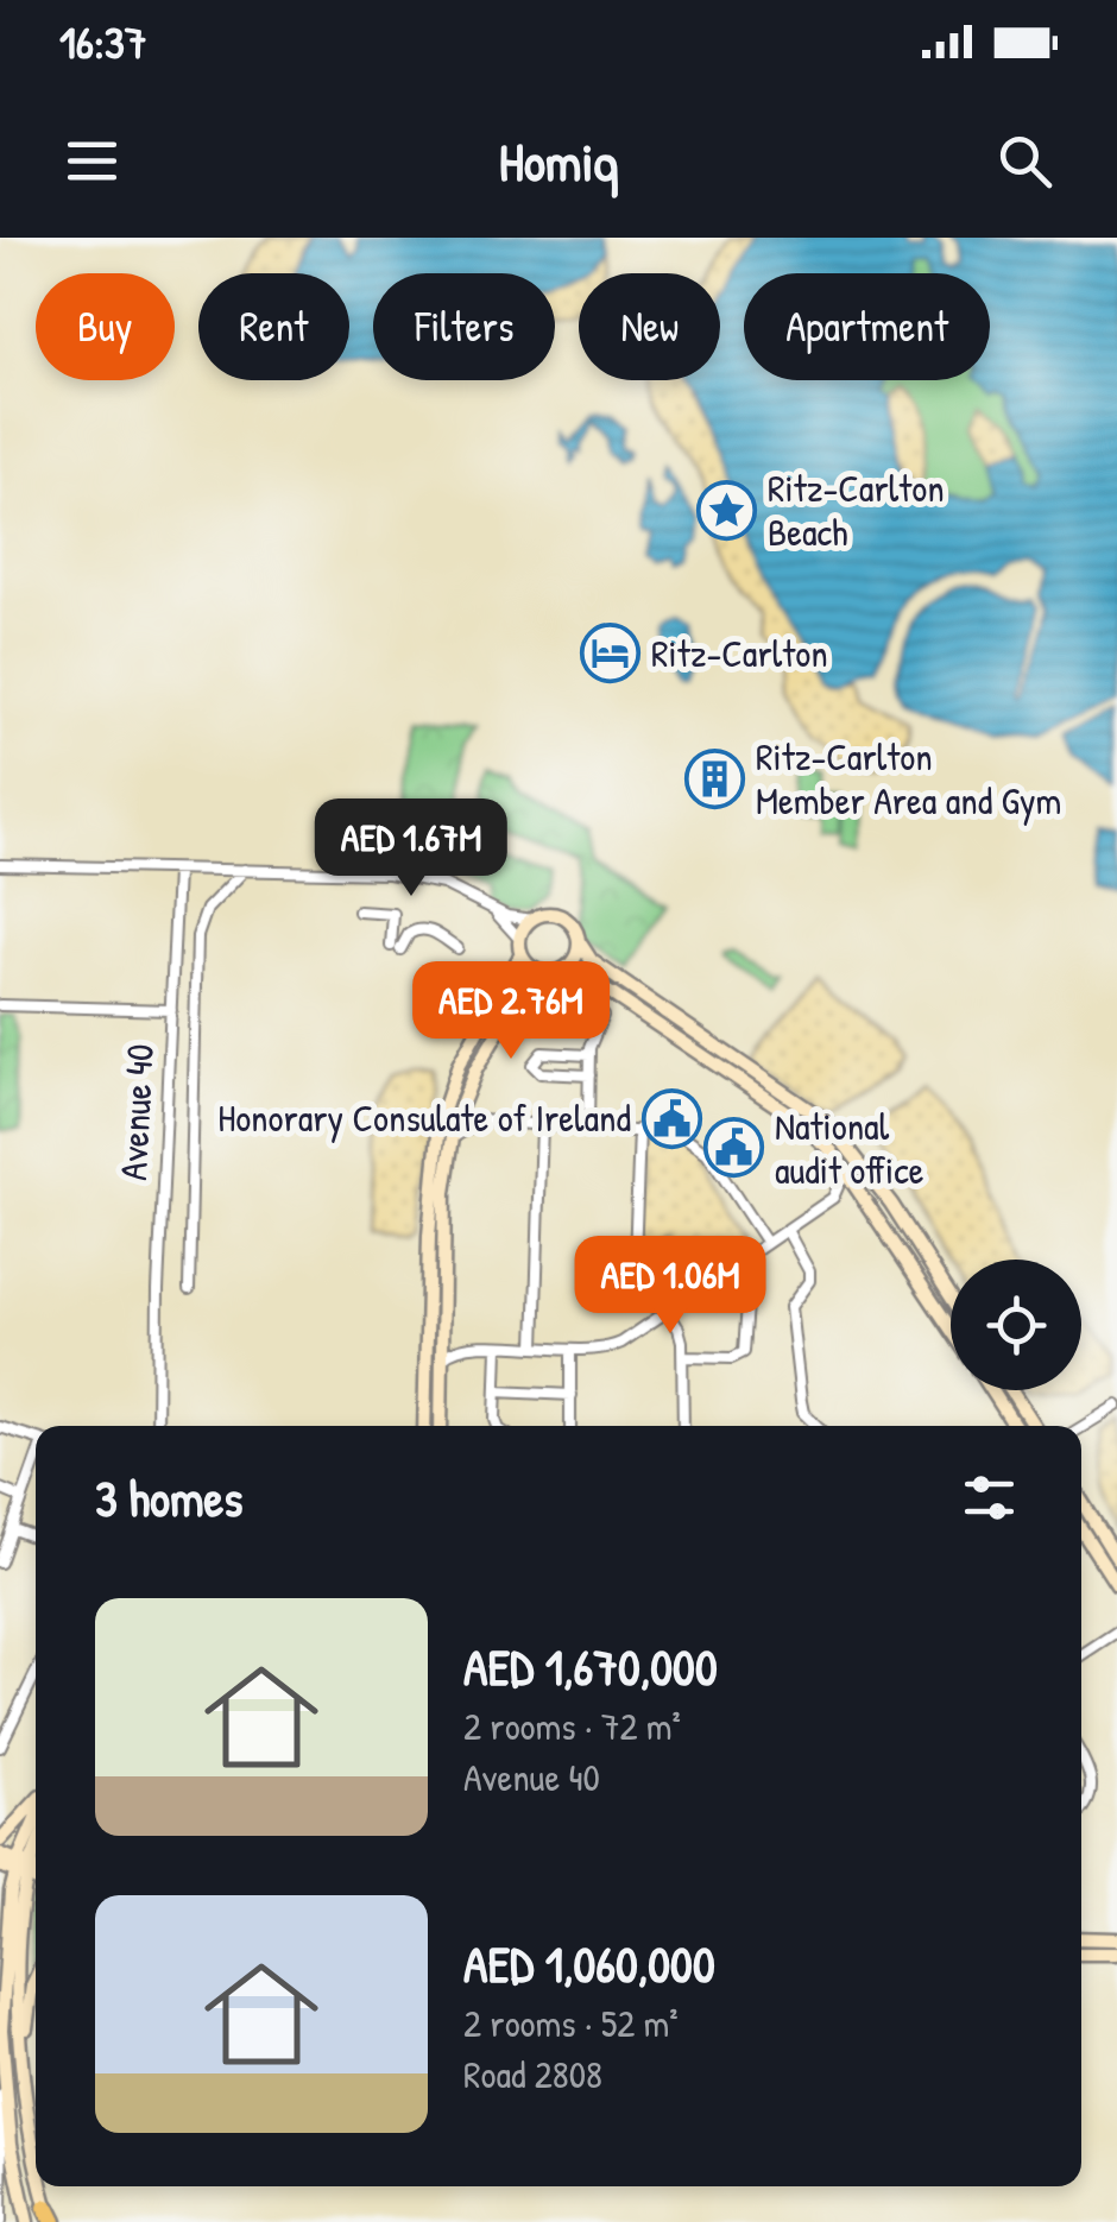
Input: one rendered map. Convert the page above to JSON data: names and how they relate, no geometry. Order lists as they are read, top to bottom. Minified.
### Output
{"streets":{"street":["Avenue 40"]},"places":{"place":["Ritz-Carlton Beach"],"hotel":["Ritz-Carlton"],"building":["Ritz-Carlton Member Area and Gym"],"public building":["Honorary Consulate of Ireland","National audit office"]},"page":{"status":"16:37","header":"Homiq","chip":["Buy","Rent","Filters","New","Apartment"],"price":["AED 1.67M","AED 2.76M","AED 1.06M"],"heading":"3 homes","list":[{"name":"AED 1,670,000","note":"2 rooms · 72 m² · Avenue 40"},{"name":"AED 1,060,000","note":"2 rooms · 52 m² · Road 2808"}]}}
